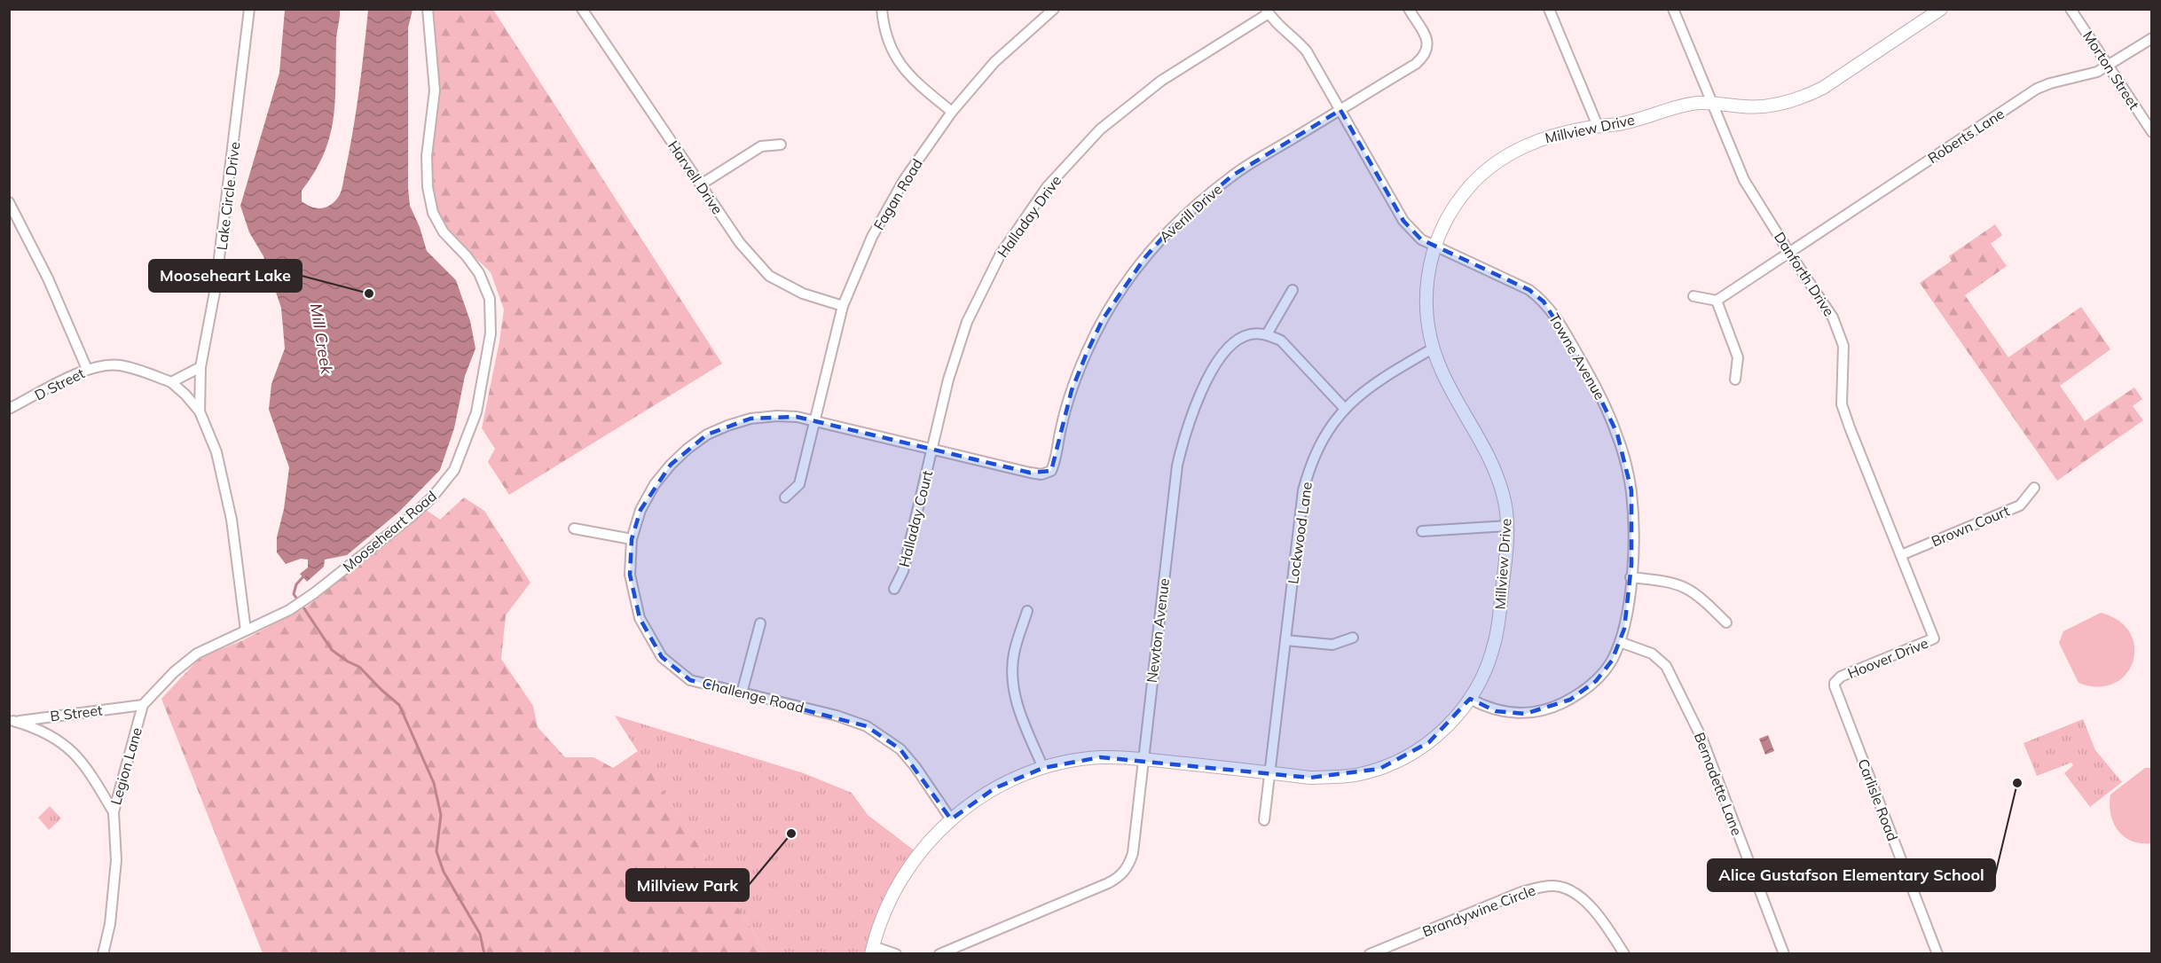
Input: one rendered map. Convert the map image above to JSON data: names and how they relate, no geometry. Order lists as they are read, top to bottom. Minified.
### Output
{"streets":{"street":["Morton Street","Millview Drive","Roberts Lane","Harvell Drive","Fagan Road","Lake Circle Drive","Averill Drive","Halladay Drive","Danforth Drive","Towne Avenue","D Street","Halladay Court","Brown Court","Mooseheart Road","Lockwood Lane","Newton Avenue","Hoover Drive","Challenge Road","B Street","Legion Lane","Bernadette Lane","Carlisle Road","Brandywine Circle"]},"crossings":[["Morton Street","Roberts Lane"],["Millview Drive","Danforth Drive"],["Millview Drive","Towne Avenue"],["Millview Drive","Lockwood Lane"],["Millview Drive","Newton Avenue"],["Millview Drive","Challenge Road"],["Roberts Lane","Danforth Drive"],["Harvell Drive","Fagan Road"],["Fagan Road","Challenge Road"],["Lake Circle Drive","Mooseheart Road"],["Averill Drive","Towne Avenue"],["Averill Drive","Challenge Road"],["Halladay Drive","Towne Avenue"],["Halladay Drive","Halladay Court"],["Halladay Drive","Challenge Road"],["Danforth Drive","Brown Court"],["Danforth Drive","Hoover Drive"],["Towne Avenue","Bernadette Lane"],["Halladay Court","Challenge Road"],["Mooseheart Road","B Street"],["Mooseheart Road","Legion Lane"],["Hoover Drive","Carlisle Road"],["B Street","Legion Lane"]],"water":["Mill Creek"],"places":["Mooseheart Lake","Alice Gustafson Elementary School","Millview Park"]}
